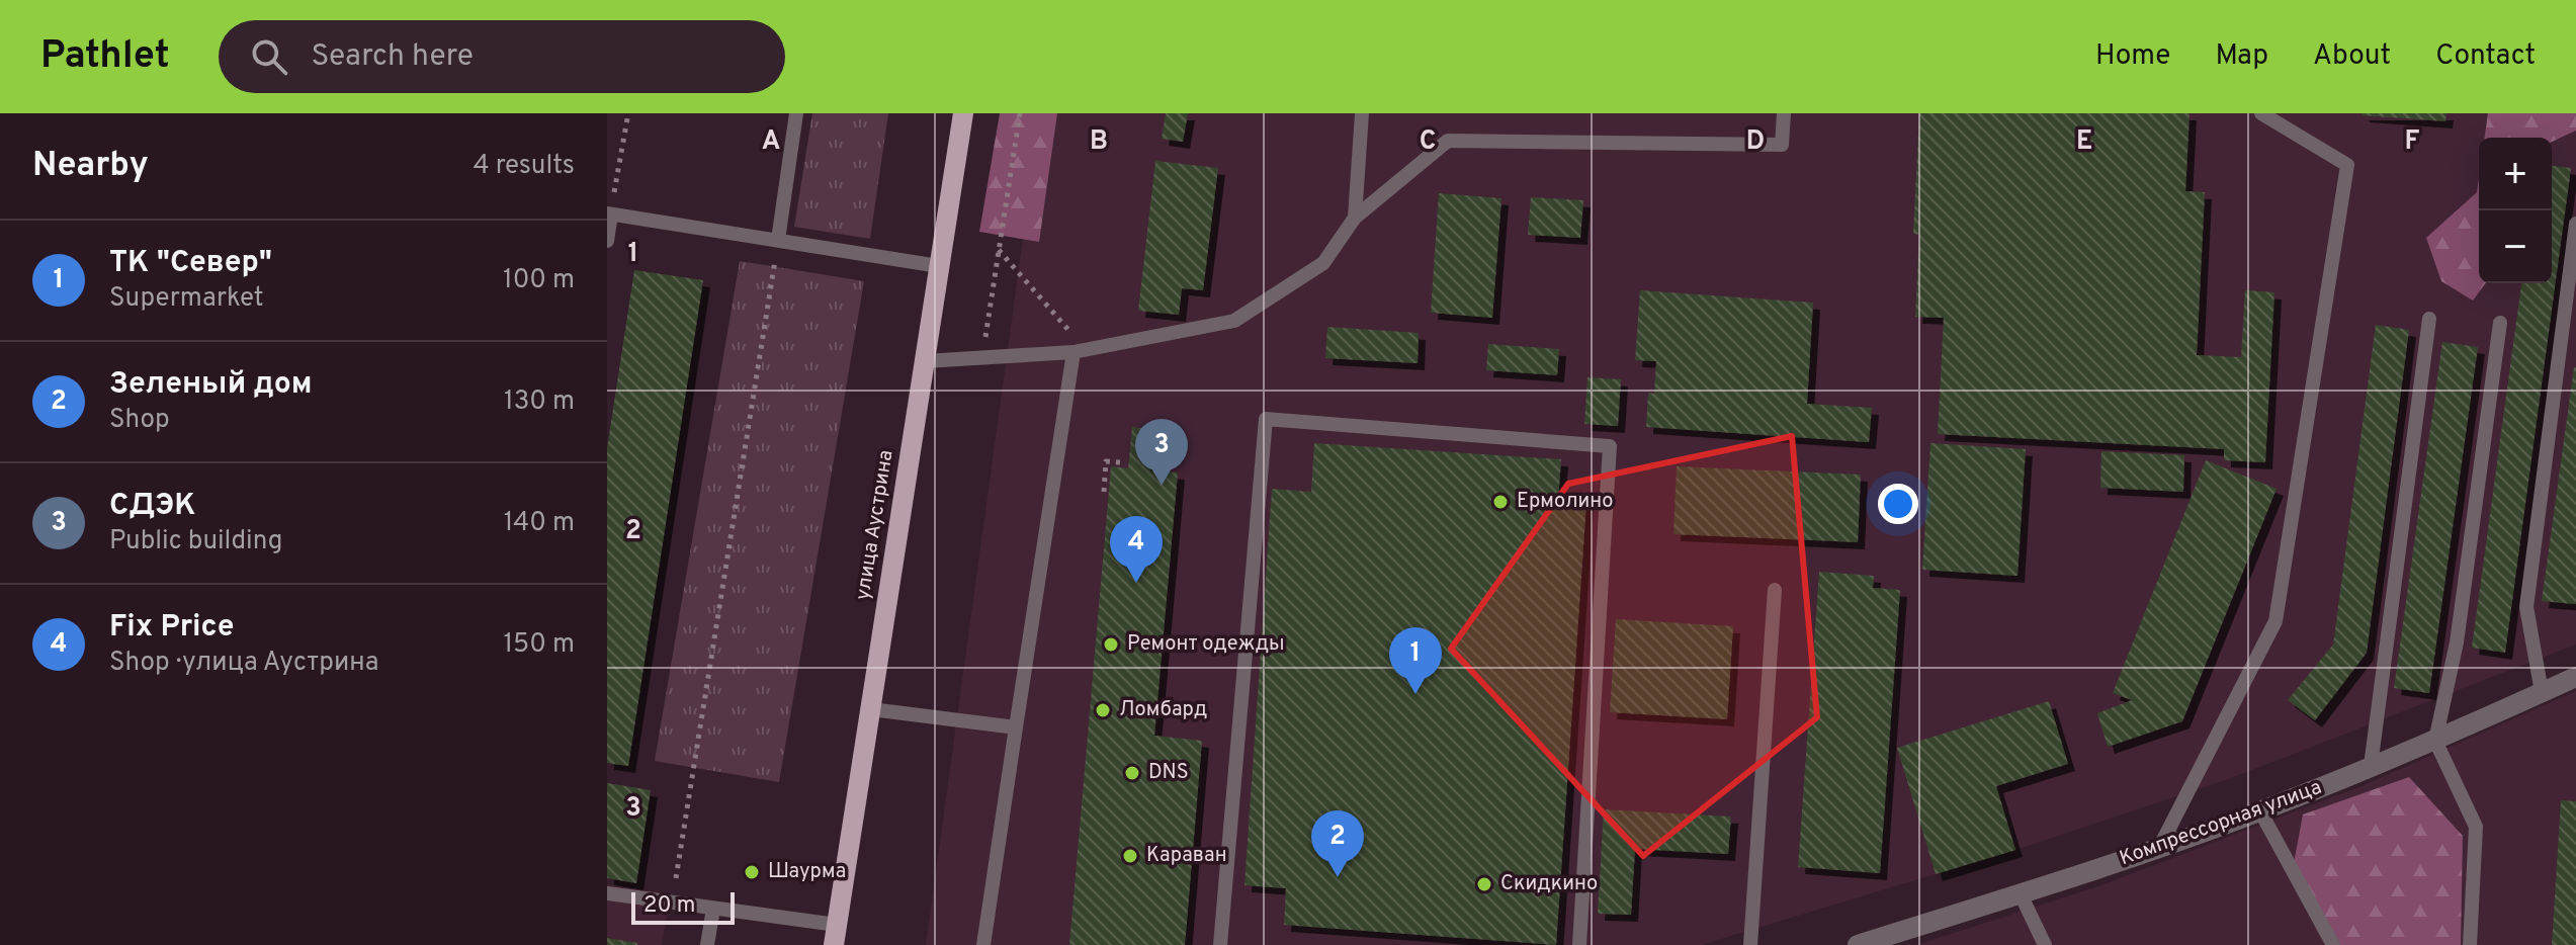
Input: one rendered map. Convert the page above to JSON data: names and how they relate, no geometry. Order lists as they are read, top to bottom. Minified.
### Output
{"streets":{"main road":["улица Аустрина"],"street":["Компрессорная улица"]},"places":["Ермолино","Ремонт одежды","Ломбард","DNS","Караван","Шаурма","Скидкино"],"scale_bar":"20 m","page":{"header":"Pathlet","search":"Search here","nav":["Home","Map","About","Contact"],"heading":["Nearby","4 results"],"map_buttons":["+","−"],"list":[{"mark":"1","name":"ТК \"Север\"","note":"Supermarket","value":"100 m"},{"mark":"2","name":"Зеленый дом","note":"Shop","value":"130 m"},{"mark":"3","name":"СДЭК","note":"Public building","value":"140 m"},{"mark":"4","name":"Fix Price","note":"Shop · улица Аустрина","value":"150 m"}],"pins":["3","4","1","2"],"scale":"20 m"},"grid":{"columns":["A","B","C","D","E","F"],"rows":["1","2","3"]}}
